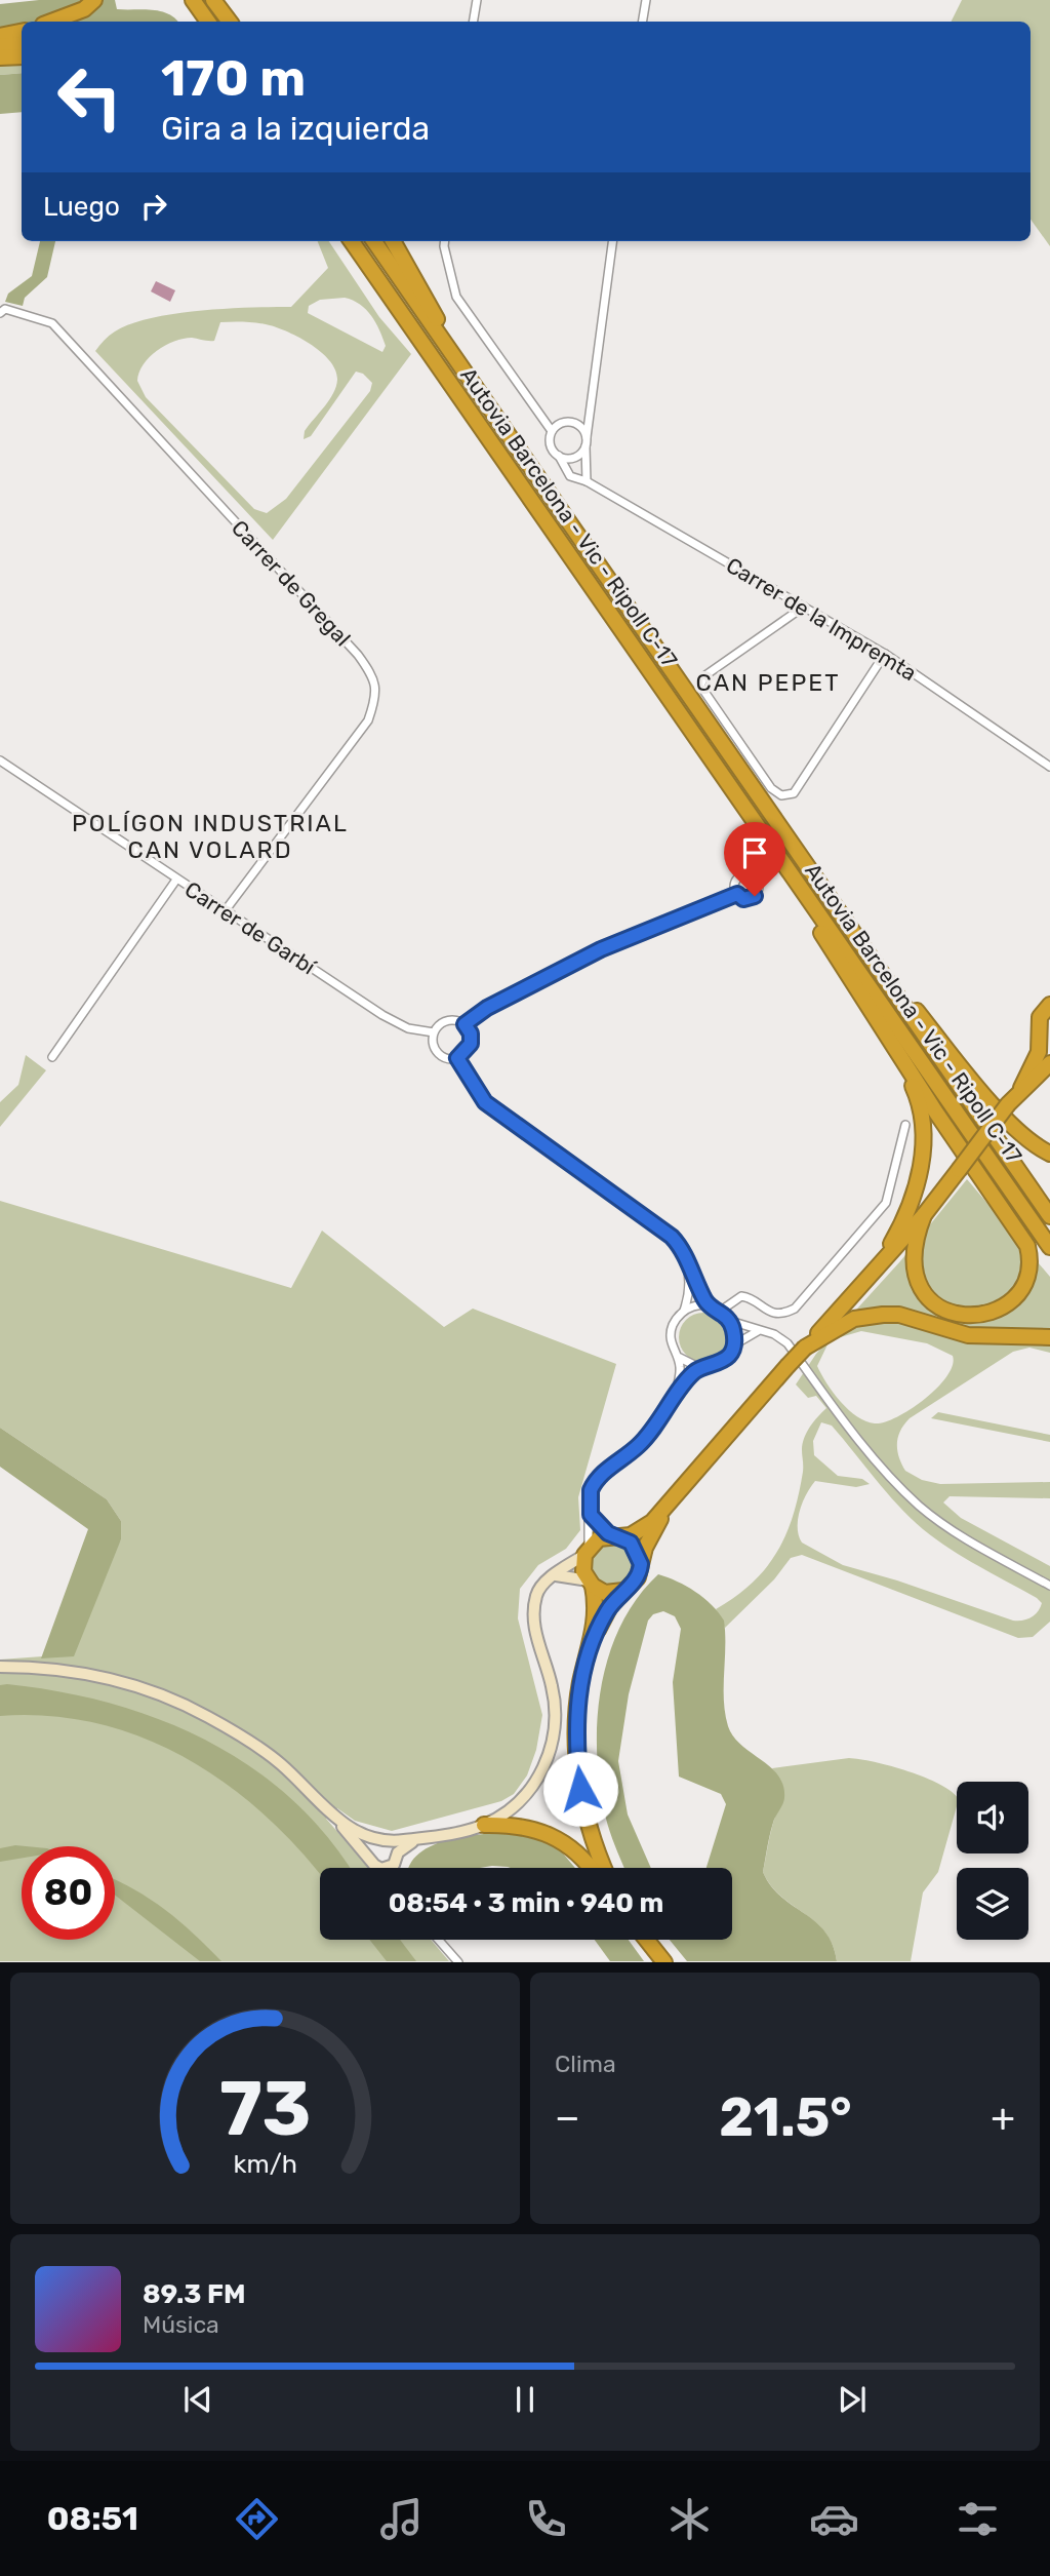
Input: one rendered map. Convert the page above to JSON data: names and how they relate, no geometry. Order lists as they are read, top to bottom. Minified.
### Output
{"streets":{"highway":["Autovia Barcelona - Vic - Ripoll C-17"],"street":["Carrer de Gregal","Carrer de la Impremta","Carrer de Garbí"]},"crossings":[["Carrer de Gregal","Carrer de Garbí"]],"districts":["CAN PEPET","POLÍGON INDUSTRIAL CAN VOLARD"],"page":{"turn":["170 m","Gira a la izquierda"],"then":"Luego","limit":"80","trip":"08:54 · 3 min · 940 m","tile":"Clima","heat":["−","21.5°","+"],"song":["89.3 FM","Música"],"tabs":"08:51","gauge":["73","km/h"]}}
